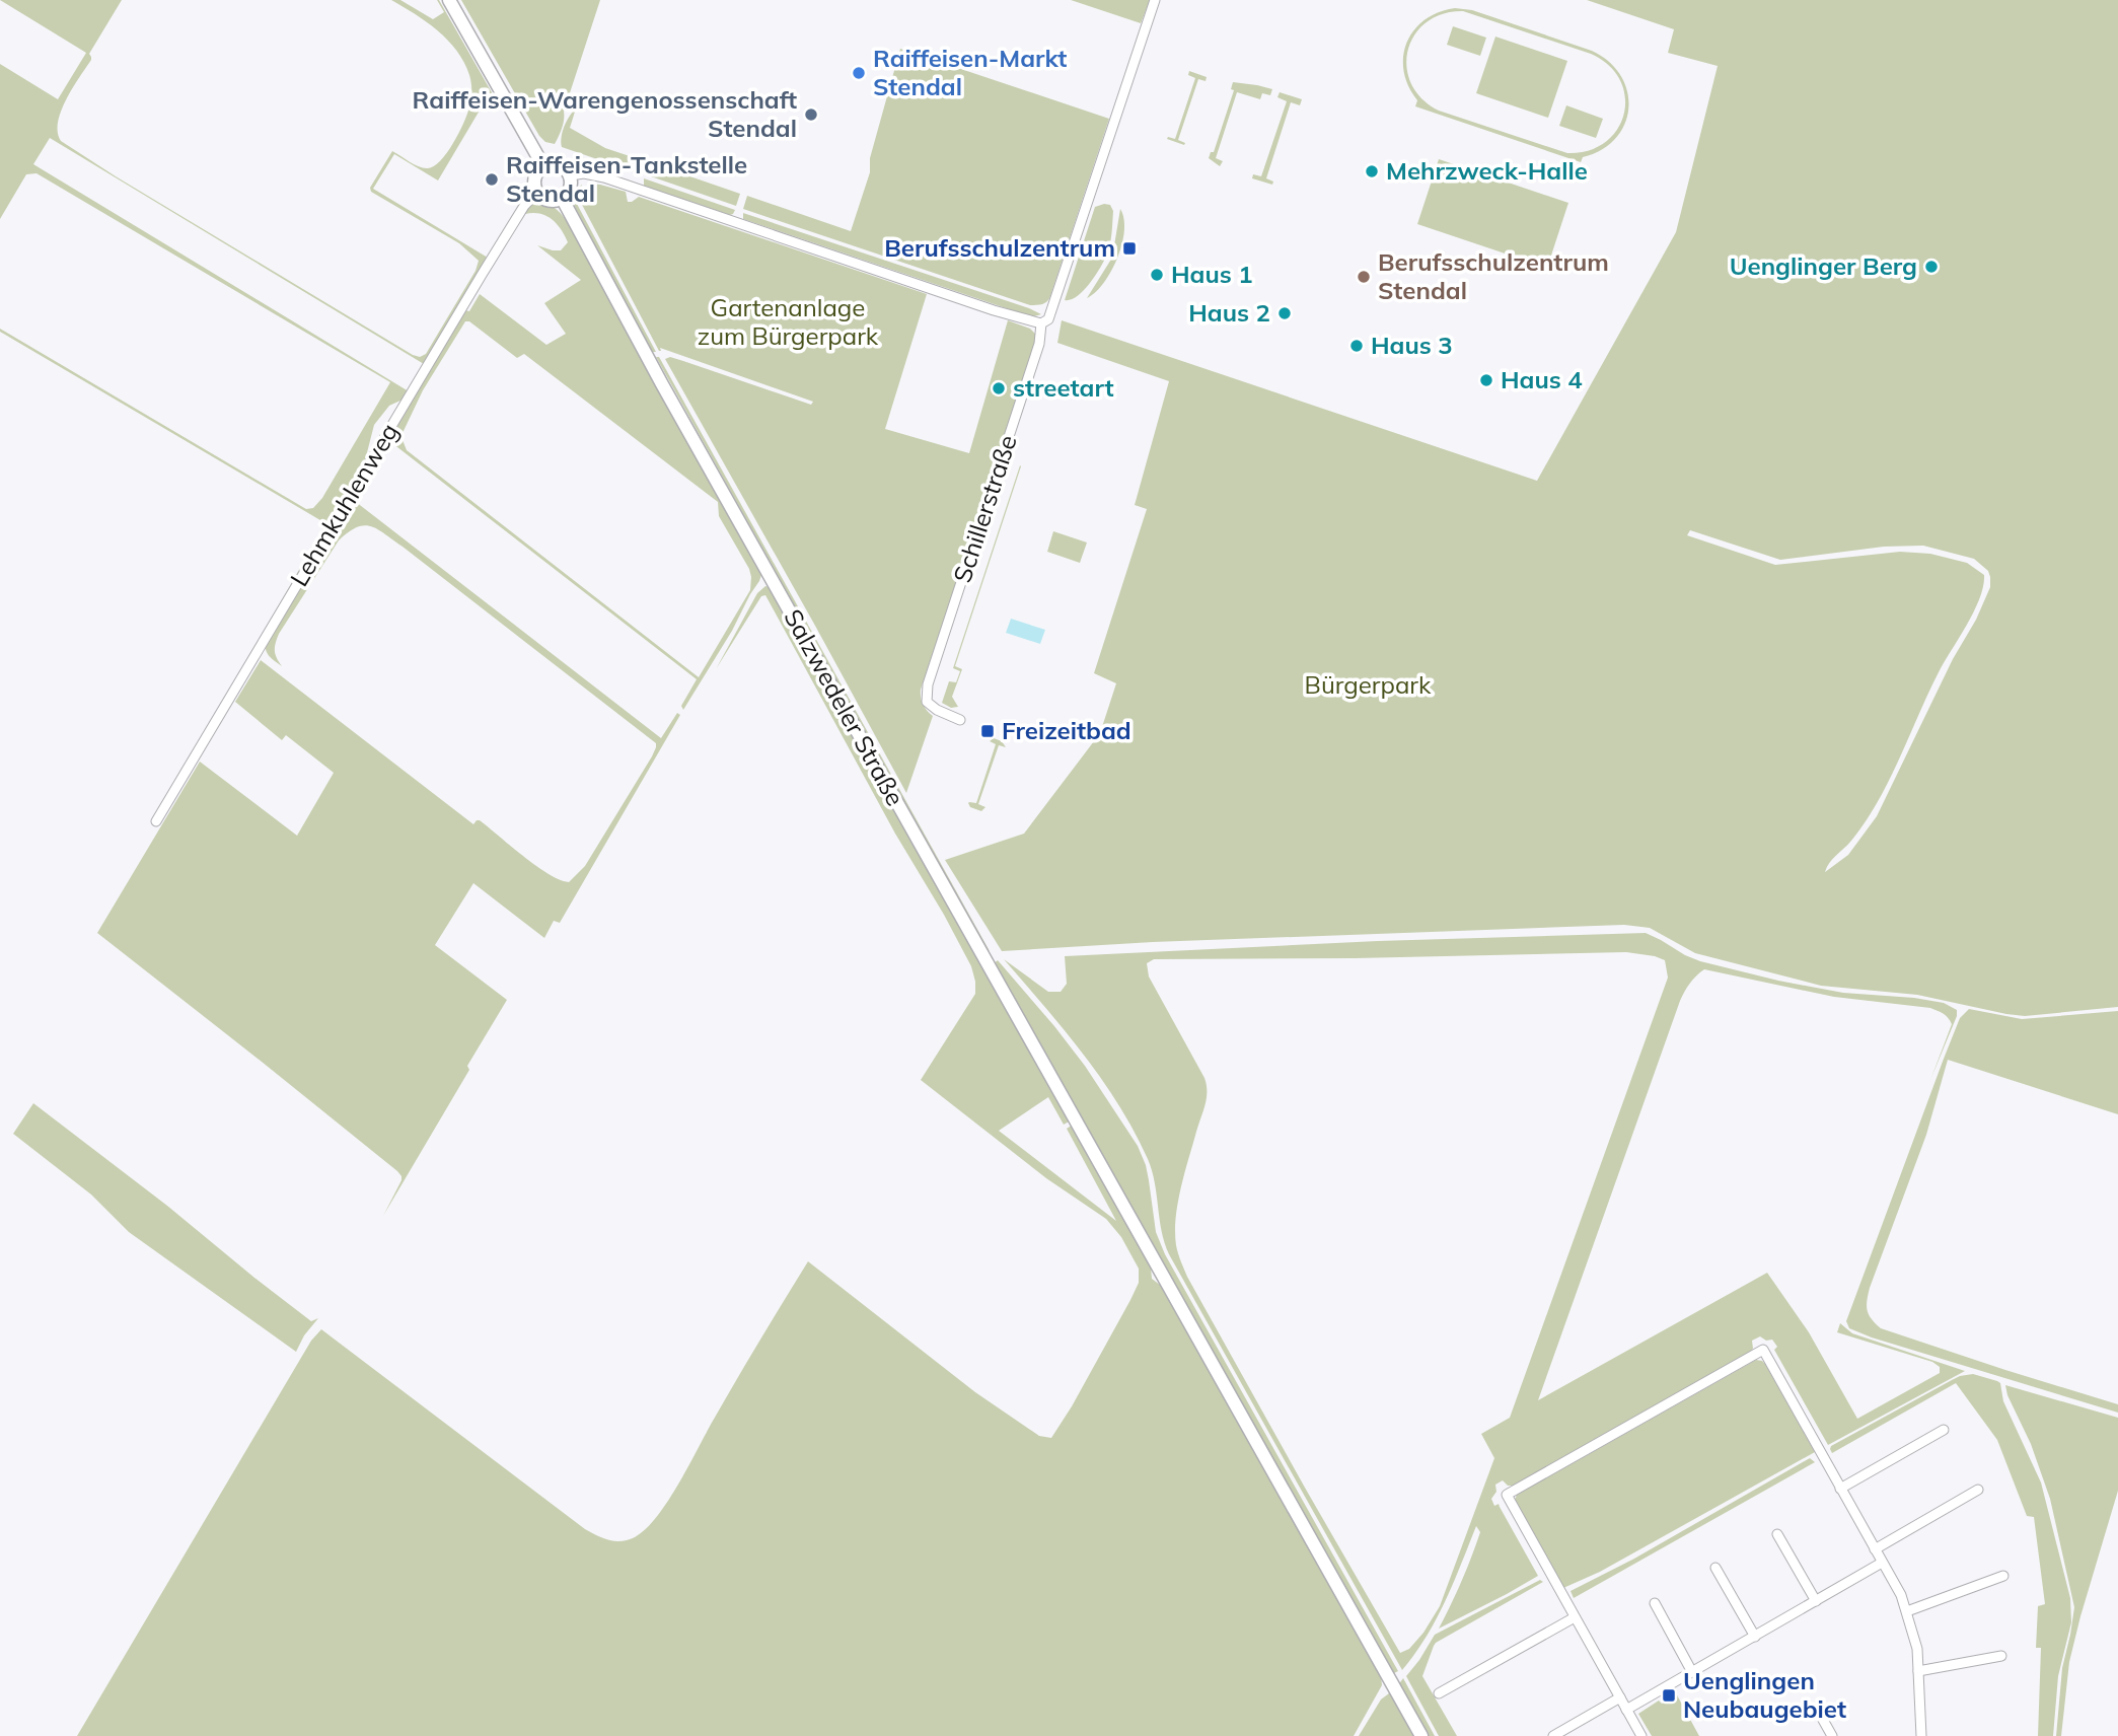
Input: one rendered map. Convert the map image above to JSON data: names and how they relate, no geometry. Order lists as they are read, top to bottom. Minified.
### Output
{"streets":{"main road":["Salzwedeler Straße"],"street":["Lehmkuhlenweg","Schillerstraße"]},"crossings":[["Lehmkuhlenweg","Salzwedeler Straße"]],"parks":["Gartenanlage zum Bürgerpark","Bürgerpark"],"places":{"other":["Raiffeisen-Markt Stendal","Raiffeisen-Warengenossenschaft Stendal","Mehrzweck-Halle","Raiffeisen-Tankstelle Stendal","Uenglinger Berg","Haus 1","Berufsschulzentrum Stendal","Haus 2","Haus 3","Haus 4","streetart"],"transit":["Berufsschulzentrum","Freizeitbad","Uenglingen Neubaugebiet"]}}
